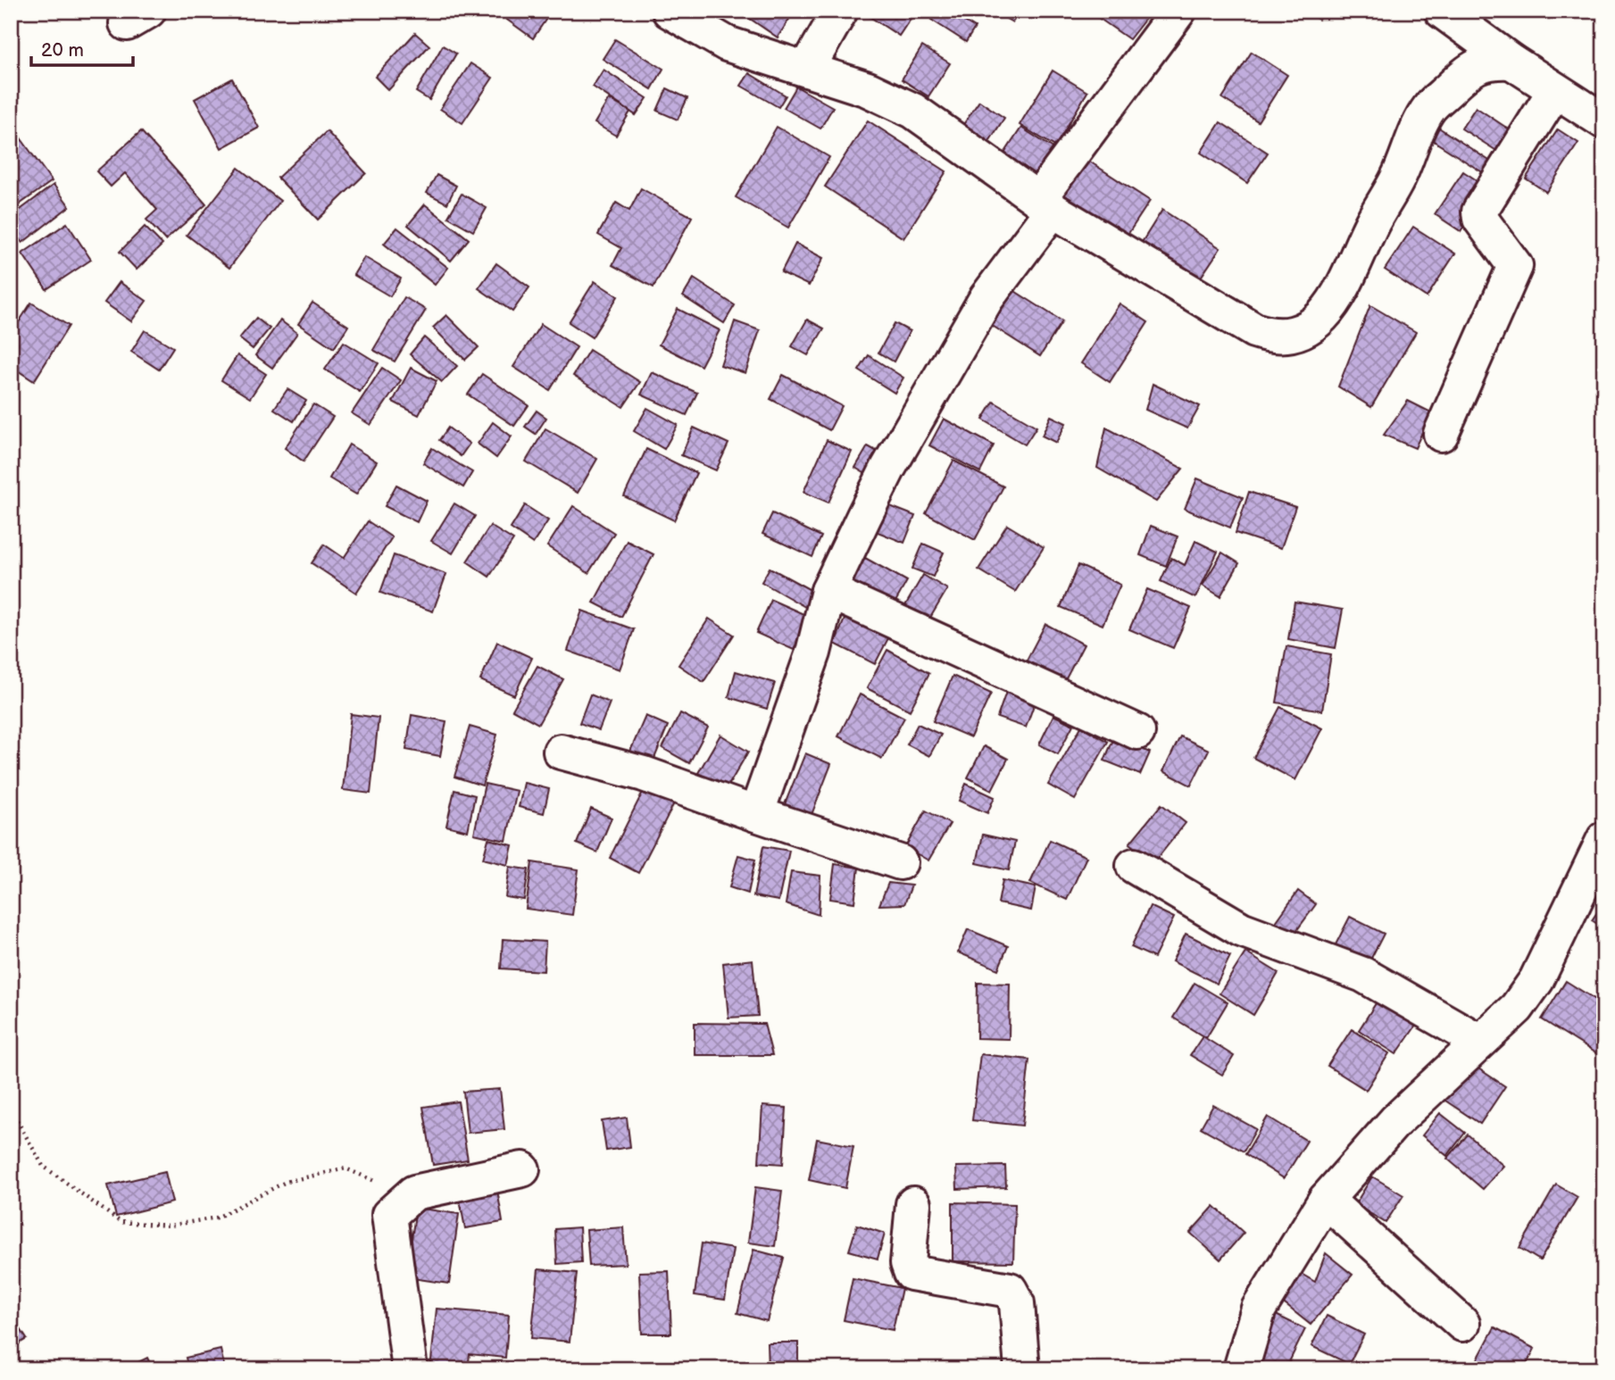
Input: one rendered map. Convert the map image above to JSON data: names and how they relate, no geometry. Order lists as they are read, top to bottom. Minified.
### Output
{"scale_bar":"20 m"}
